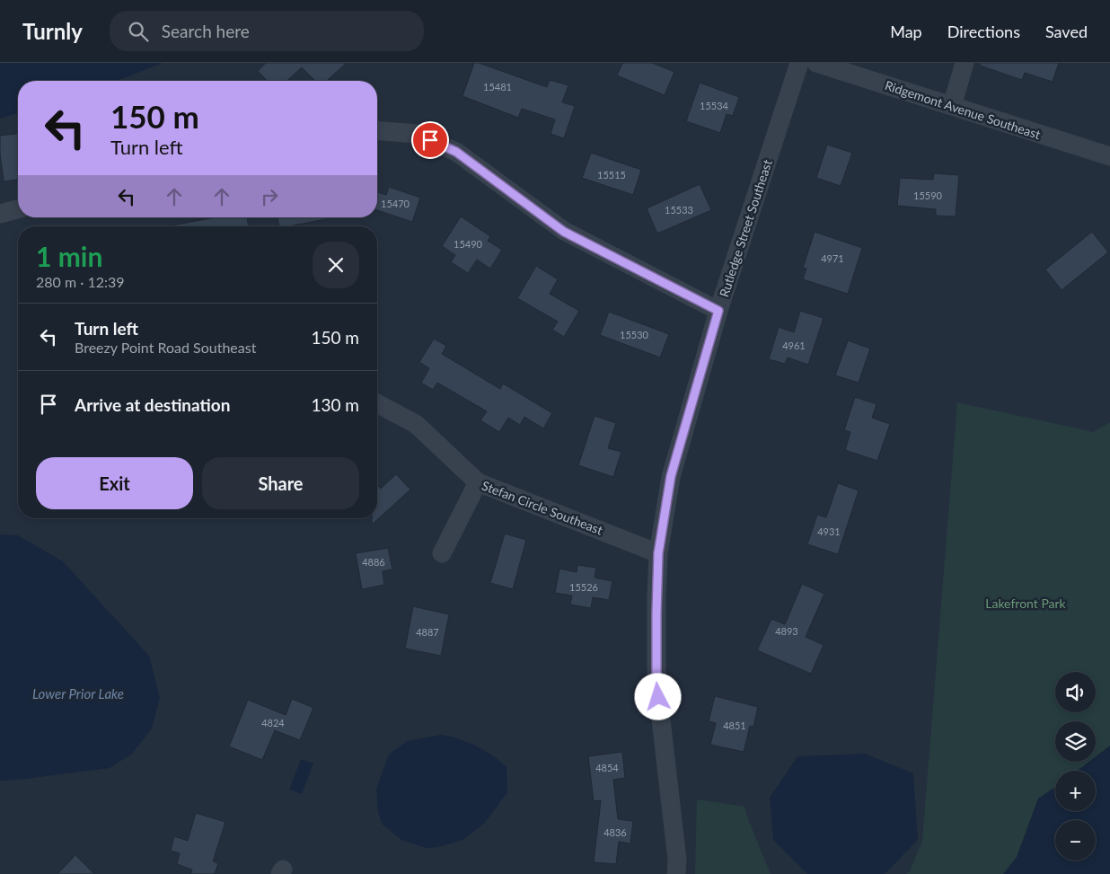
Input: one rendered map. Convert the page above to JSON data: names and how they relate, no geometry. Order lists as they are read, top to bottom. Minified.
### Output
{"streets":{"street":["Ridgemont Avenue Southeast","Rutledge Street Southeast","Stefan Circle Southeast"]},"crossings":[["Rutledge Street Southeast","Stefan Circle Southeast"]],"water":["Lower Prior Lake"],"parks":["Lakefront Park"],"house_numbers":["15481","15534","15515","15590","15470","15533","15490","4971","15530","4961","4931","4886","15526","4893","4887","4824","4851","4854","4836"],"page":{"header":"Turnly","search":"Search here","nav":["Map","Directions","Saved"],"turn":["150 m","Turn left"],"heading":["1 min","280 m · 12:39"],"list":[{"name":"Turn left","note":"Breezy Point Road Southeast","value":"150 m"},{"name":"Arrive at destination","value":"130 m"}],"buttons":["Exit","Share"],"map_buttons":["+","−"]}}
